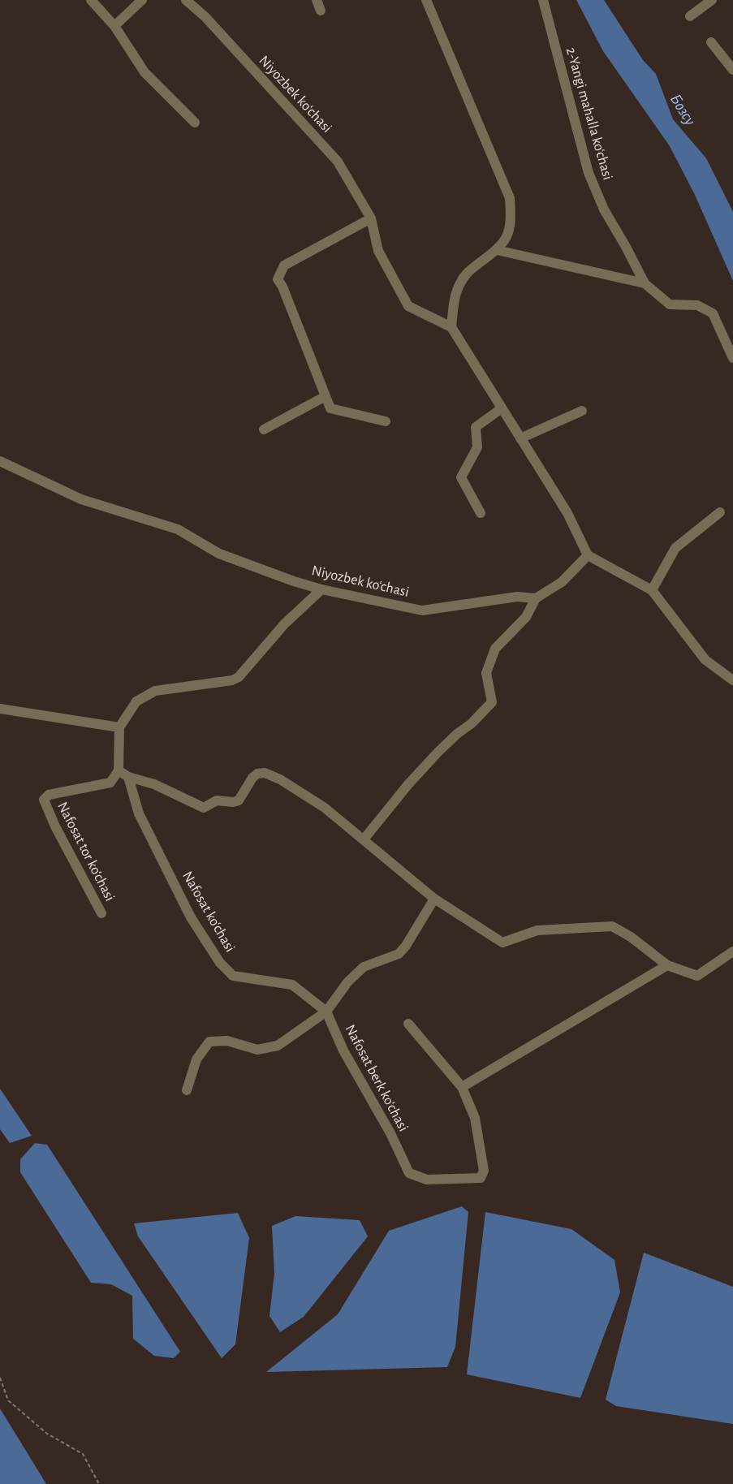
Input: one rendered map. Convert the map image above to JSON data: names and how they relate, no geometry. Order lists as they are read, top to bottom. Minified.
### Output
{"streets":{"street":["Niyozbek ko‘chasi","2-Yangi mahalla ko‘chasi","Nafosat tor ko‘chasi","Nafosat ko‘chasi","Nafosat berk ko‘chasi"]},"crossings":[["Nafosat ko‘chasi","Nafosat berk ko‘chasi"]],"water":["Бозсу"]}
